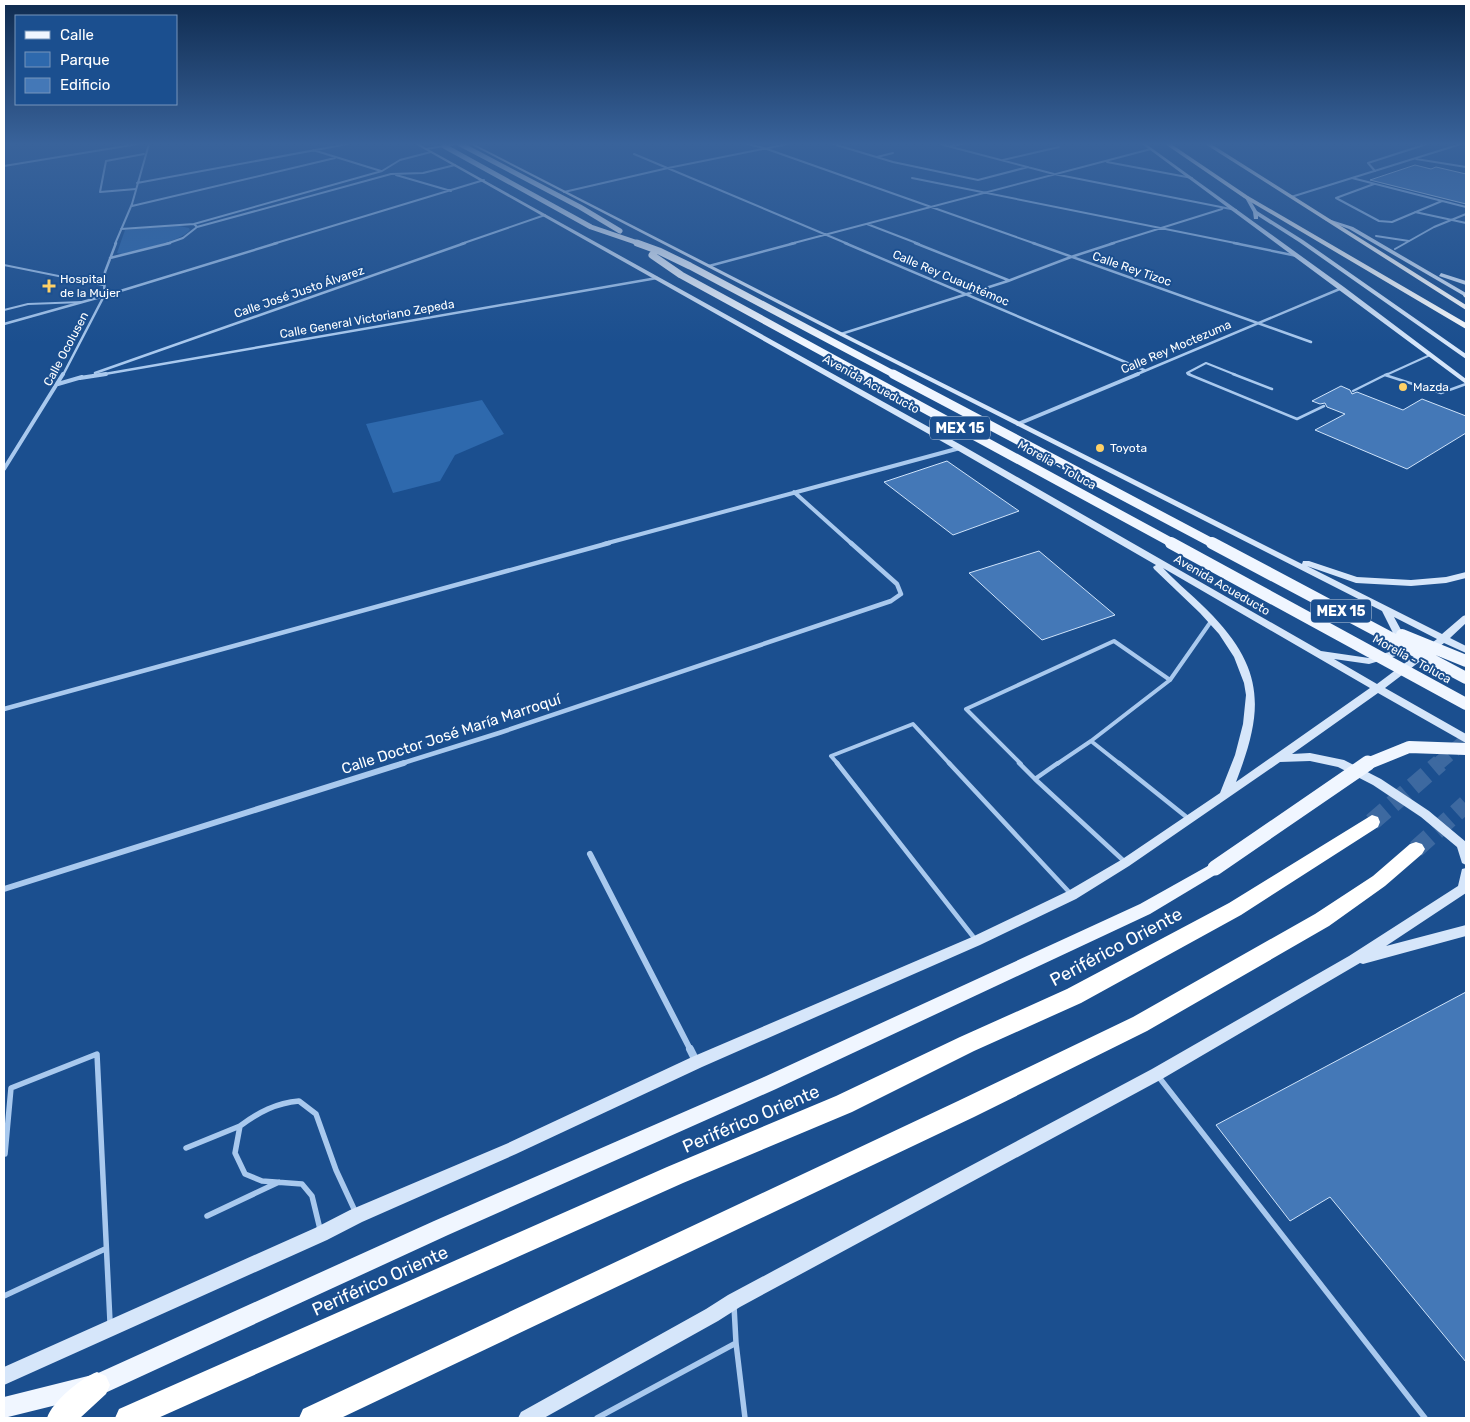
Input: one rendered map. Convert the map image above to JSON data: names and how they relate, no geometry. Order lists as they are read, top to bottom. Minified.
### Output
{"streets":{"highway":["Periférico Oriente"],"main road":["MEX 15","Morelia - Toluca"],"street":["Calle Rey Tizoc","Calle Rey Cuauhtémoc","Calle José Justo Álvarez","Calle General Victoriano Zepeda","Calle Rey Moctezuma","Calle Ocolusen","Avenida Acueducto","Calle Doctor José María Marroquí"]},"crossings":[["Calle Rey Tizoc","Calle Rey Moctezuma"],["Calle Rey Cuauhtémoc","Calle Rey Moctezuma"],["Calle José Justo Álvarez","Calle General Victoriano Zepeda"],["Calle José Justo Álvarez","Calle Ocolusen"],["Calle José Justo Álvarez","Avenida Acueducto"],["Calle General Victoriano Zepeda","Avenida Acueducto"],["Calle Rey Moctezuma","Avenida Acueducto"]],"places":{"health":["Hospital de la Mujer"],"other":["Mazda","Toyota"]},"legend":["Calle","Parque","Edificio"]}
